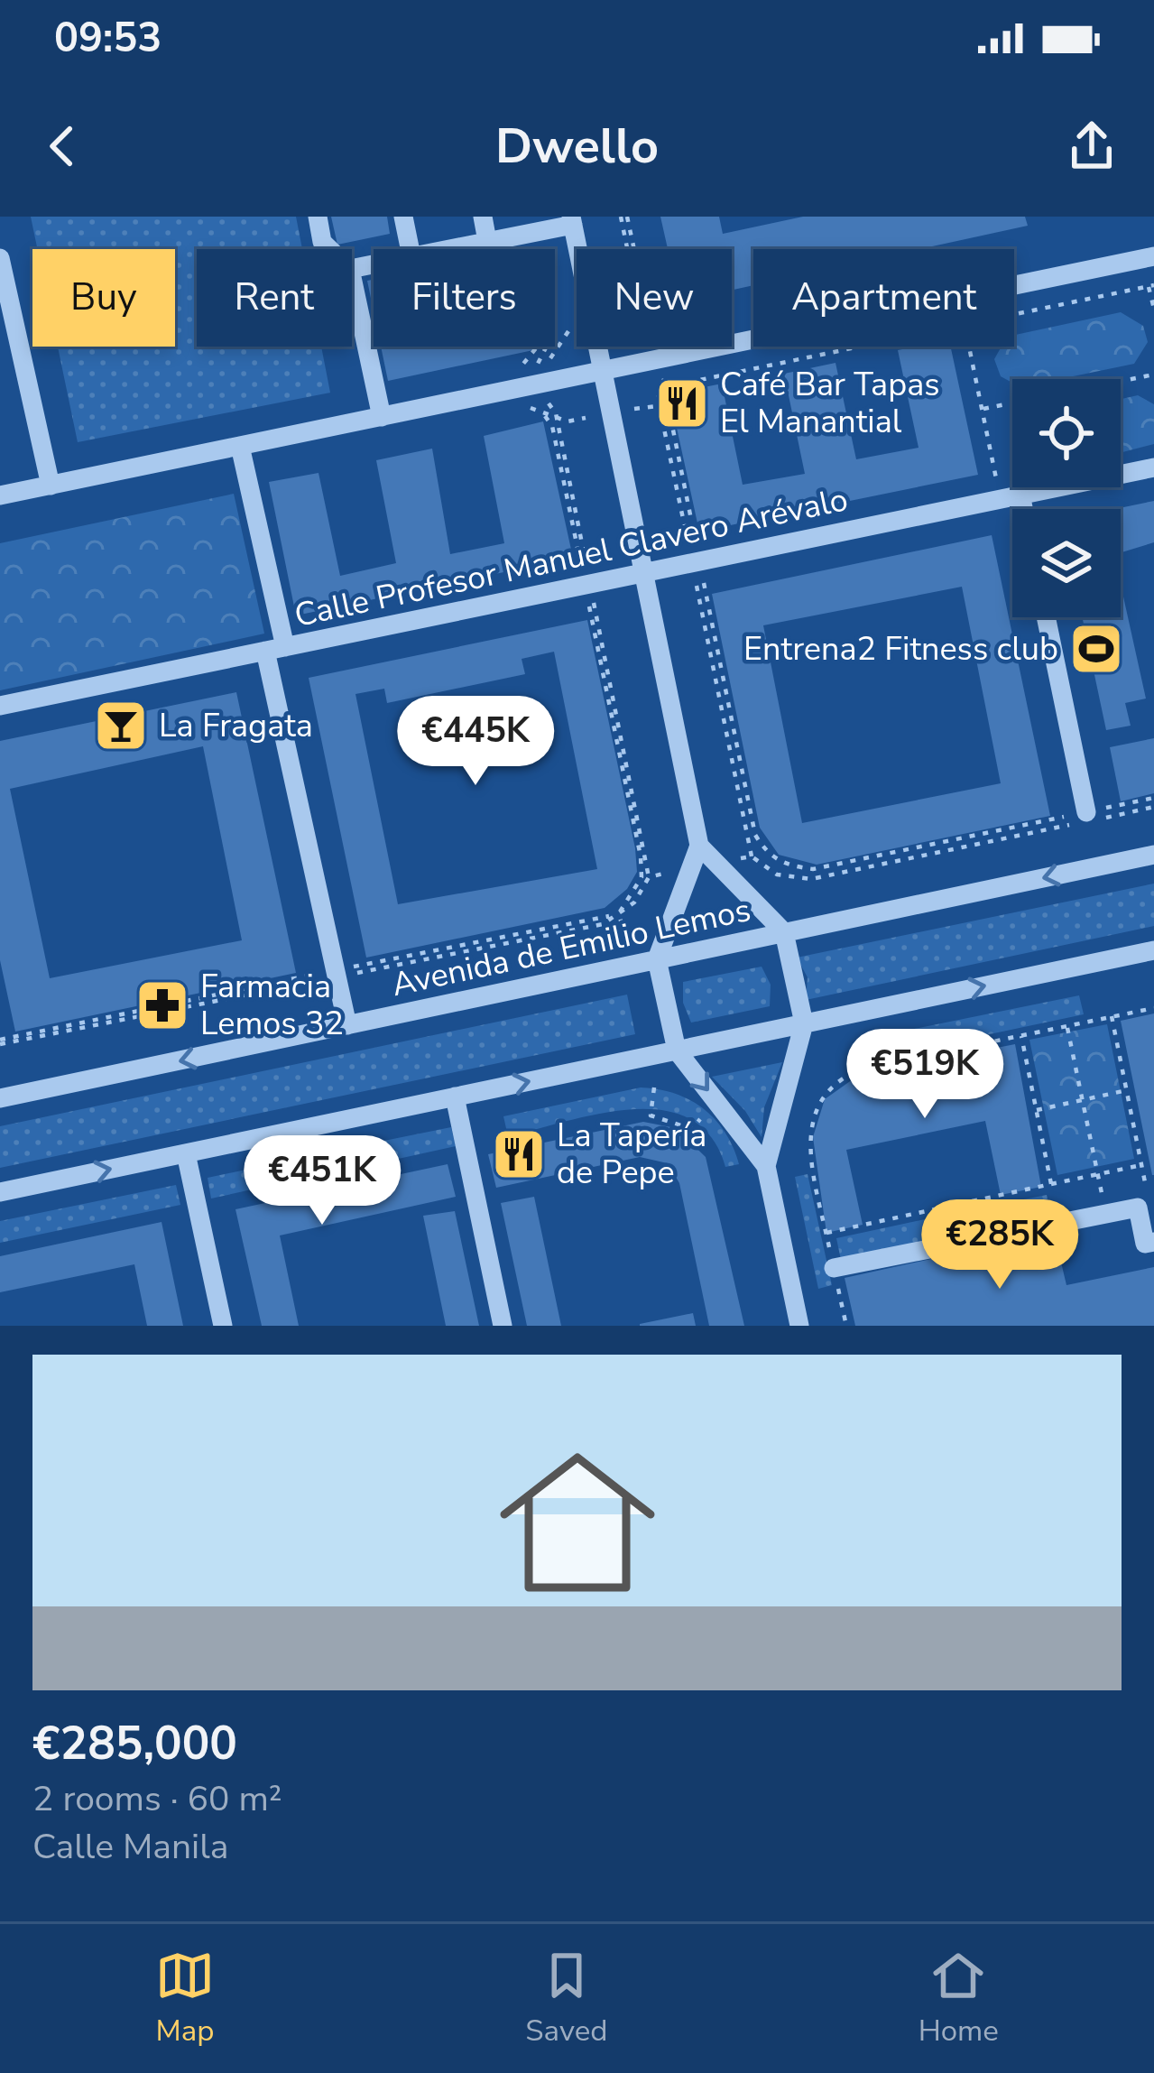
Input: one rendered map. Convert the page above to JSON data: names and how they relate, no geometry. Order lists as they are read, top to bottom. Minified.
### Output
{"streets":{"street":["Calle Profesor Manuel Clavero Arévalo","Avenida de Emilio Lemos"]},"places":{"restaurant":["Café Bar Tapas El Manantial","La Tapería de Pepe"],"sports":["Entrena2 Fitness club"],"bar":["La Fragata"],"pharmacy":["Farmacia Lemos 32"]},"page":{"status":"09:53","header":"Dwello","chip":["Buy","Rent","Filters","New","Apartment"],"price":["€445K","€519K","€451K","€285K"],"list":[{"name":"€285,000","note":"2 rooms · 60 m² · Calle Manila"}],"tabs":["Map","Saved","Home"]}}
